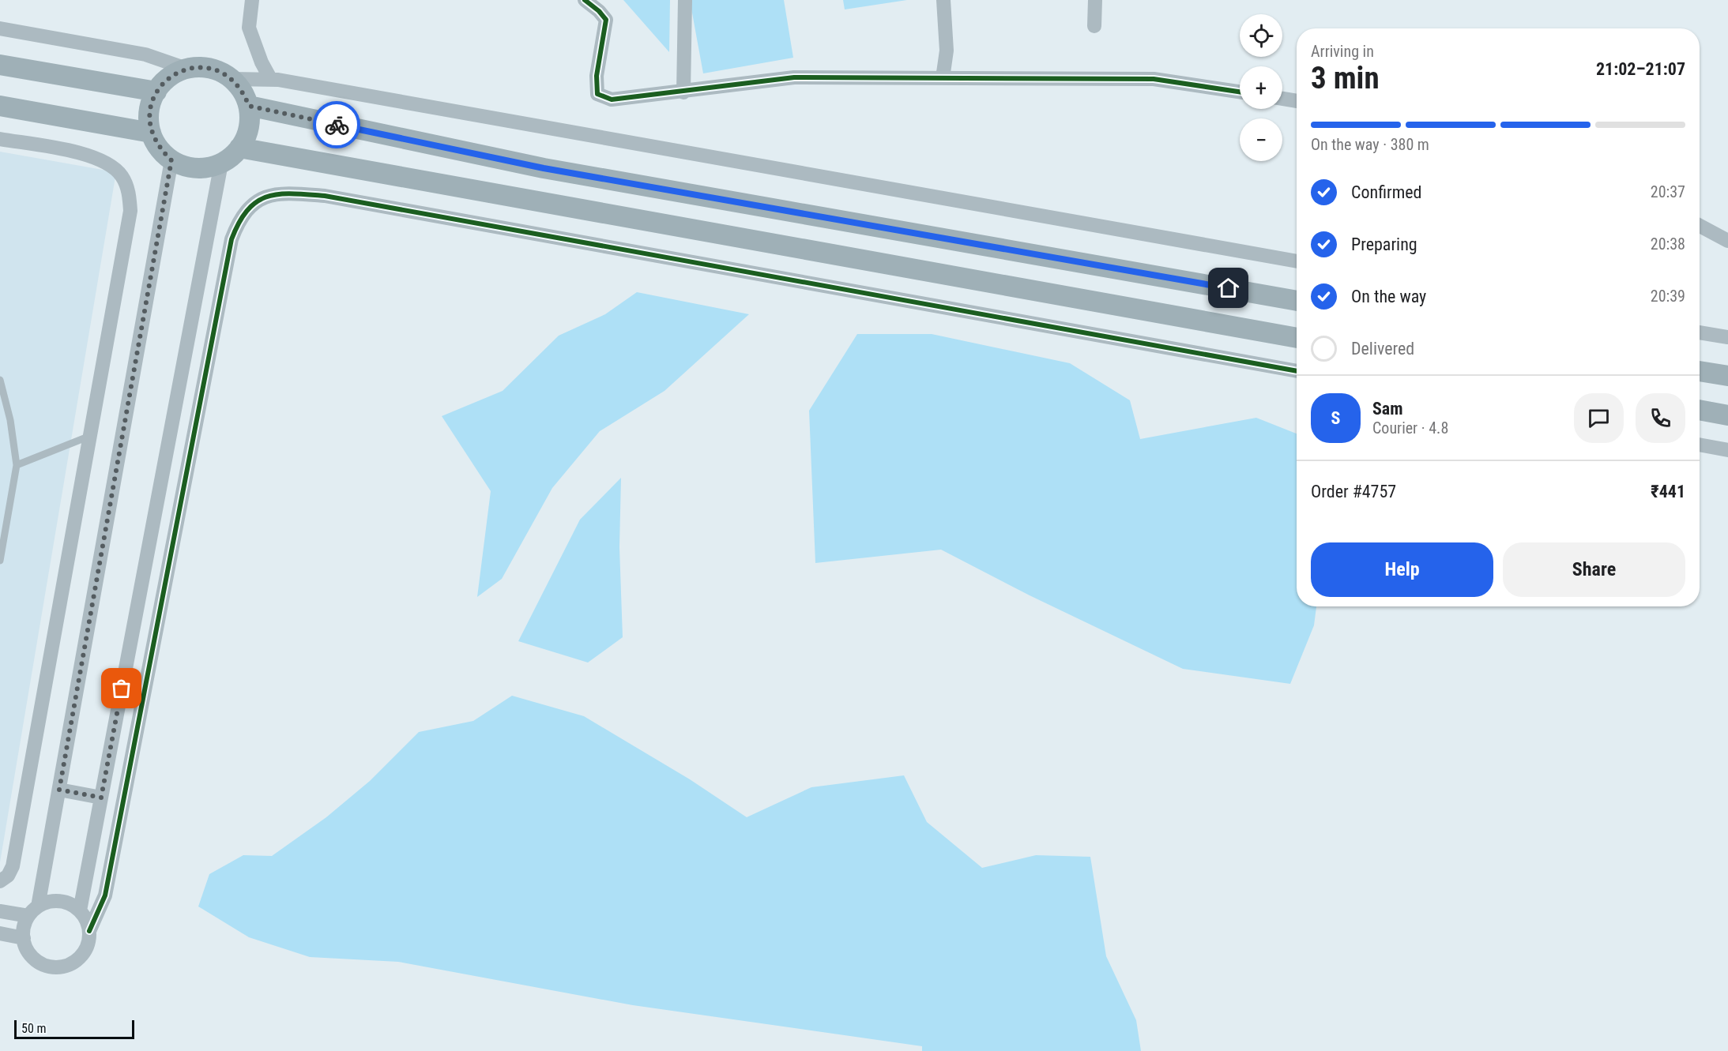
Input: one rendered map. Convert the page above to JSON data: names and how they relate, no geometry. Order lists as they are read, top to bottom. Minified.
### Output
{"scale_bar":"50 m","page":{"map_buttons":["+","−"],"heading":["3 min","Arriving in","21:02–21:07"],"panel":["Sam","Courier · 4.8","Order #4757","₹441"],"bar":"On the way · 380 m","list":[["Confirmed","20:37"],["Preparing","20:38"],["On the way","20:39"],"Delivered"],"round":"S","buttons":["Help","Share"],"scale":"50 m"}}
